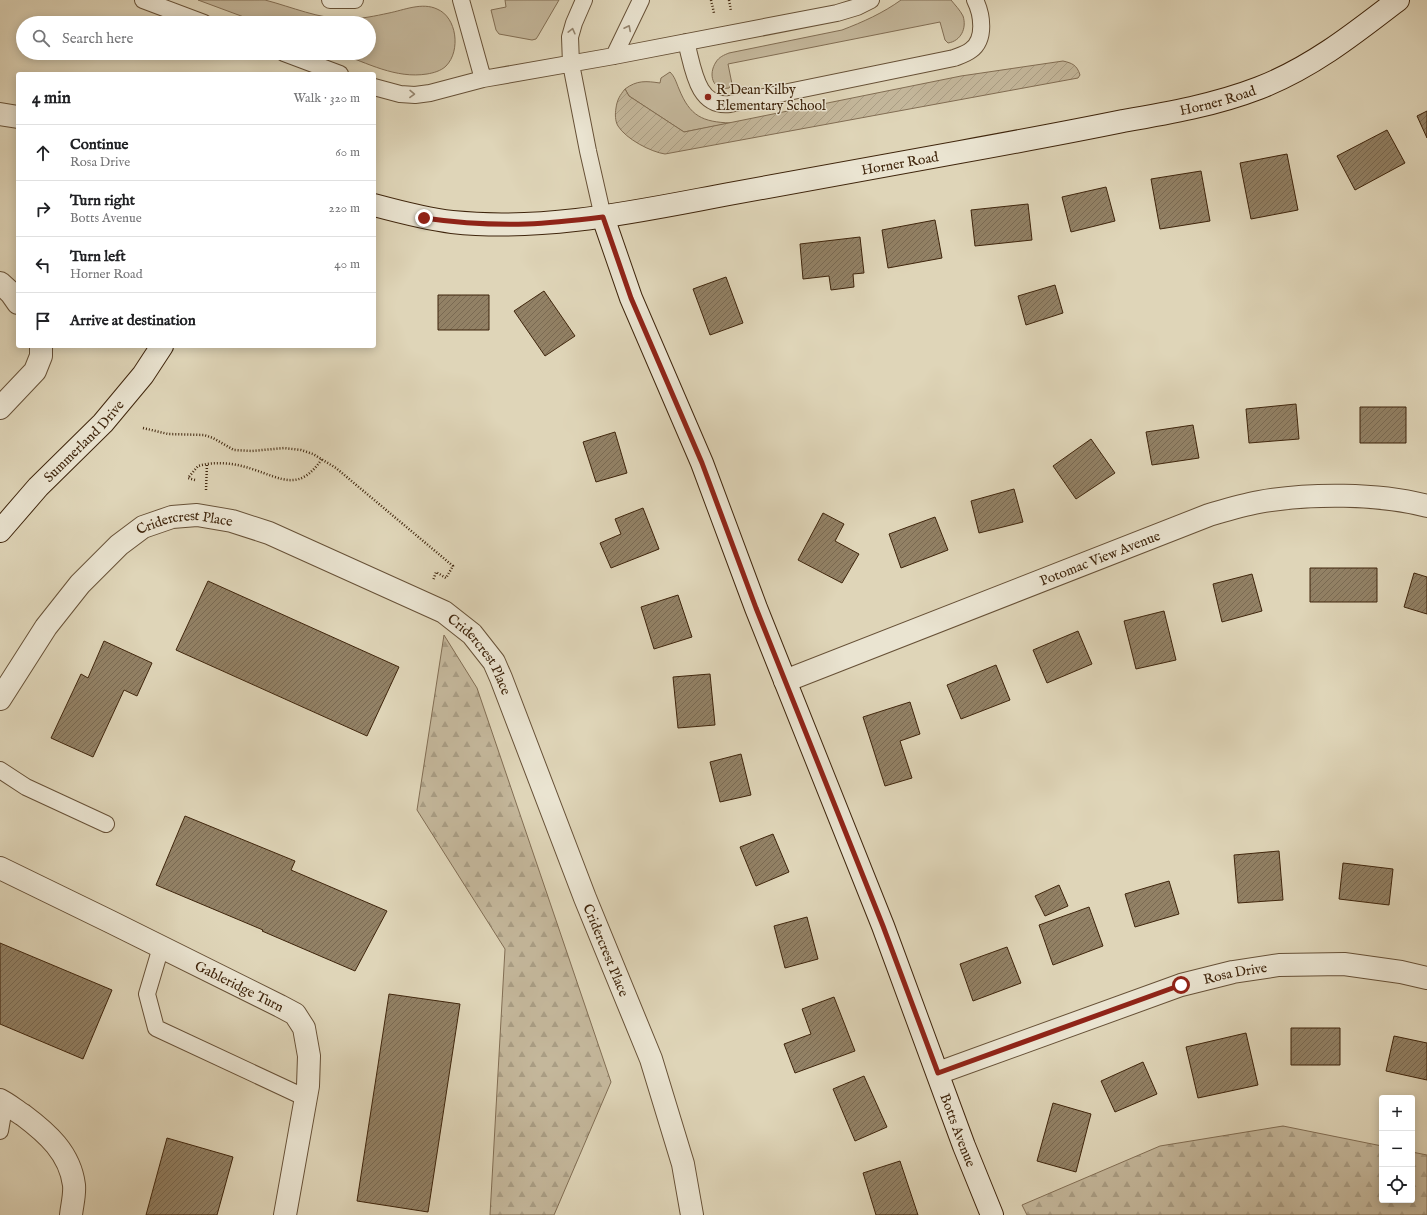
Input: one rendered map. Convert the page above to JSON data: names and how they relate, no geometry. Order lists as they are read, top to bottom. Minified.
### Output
{"streets":{"street":["Horner Road","Summerland Drive","Cridercrest Place","Potomac View Avenue","Rosa Drive","Gableridge Turn","Botts Avenue"]},"crossings":[["Horner Road","Botts Avenue"],["Potomac View Avenue","Botts Avenue"],["Rosa Drive","Botts Avenue"]],"places":["R Dean Kilby Elementary School"],"page":{"search":"Search here","heading":["4 min","Walk · 320 m"],"list":[["Continue","Rosa Drive","60 m"],["Turn right","Botts Avenue","220 m"],["Turn left","Horner Road","40 m"],"Arrive at destination"],"map_buttons":["+","−"]}}
